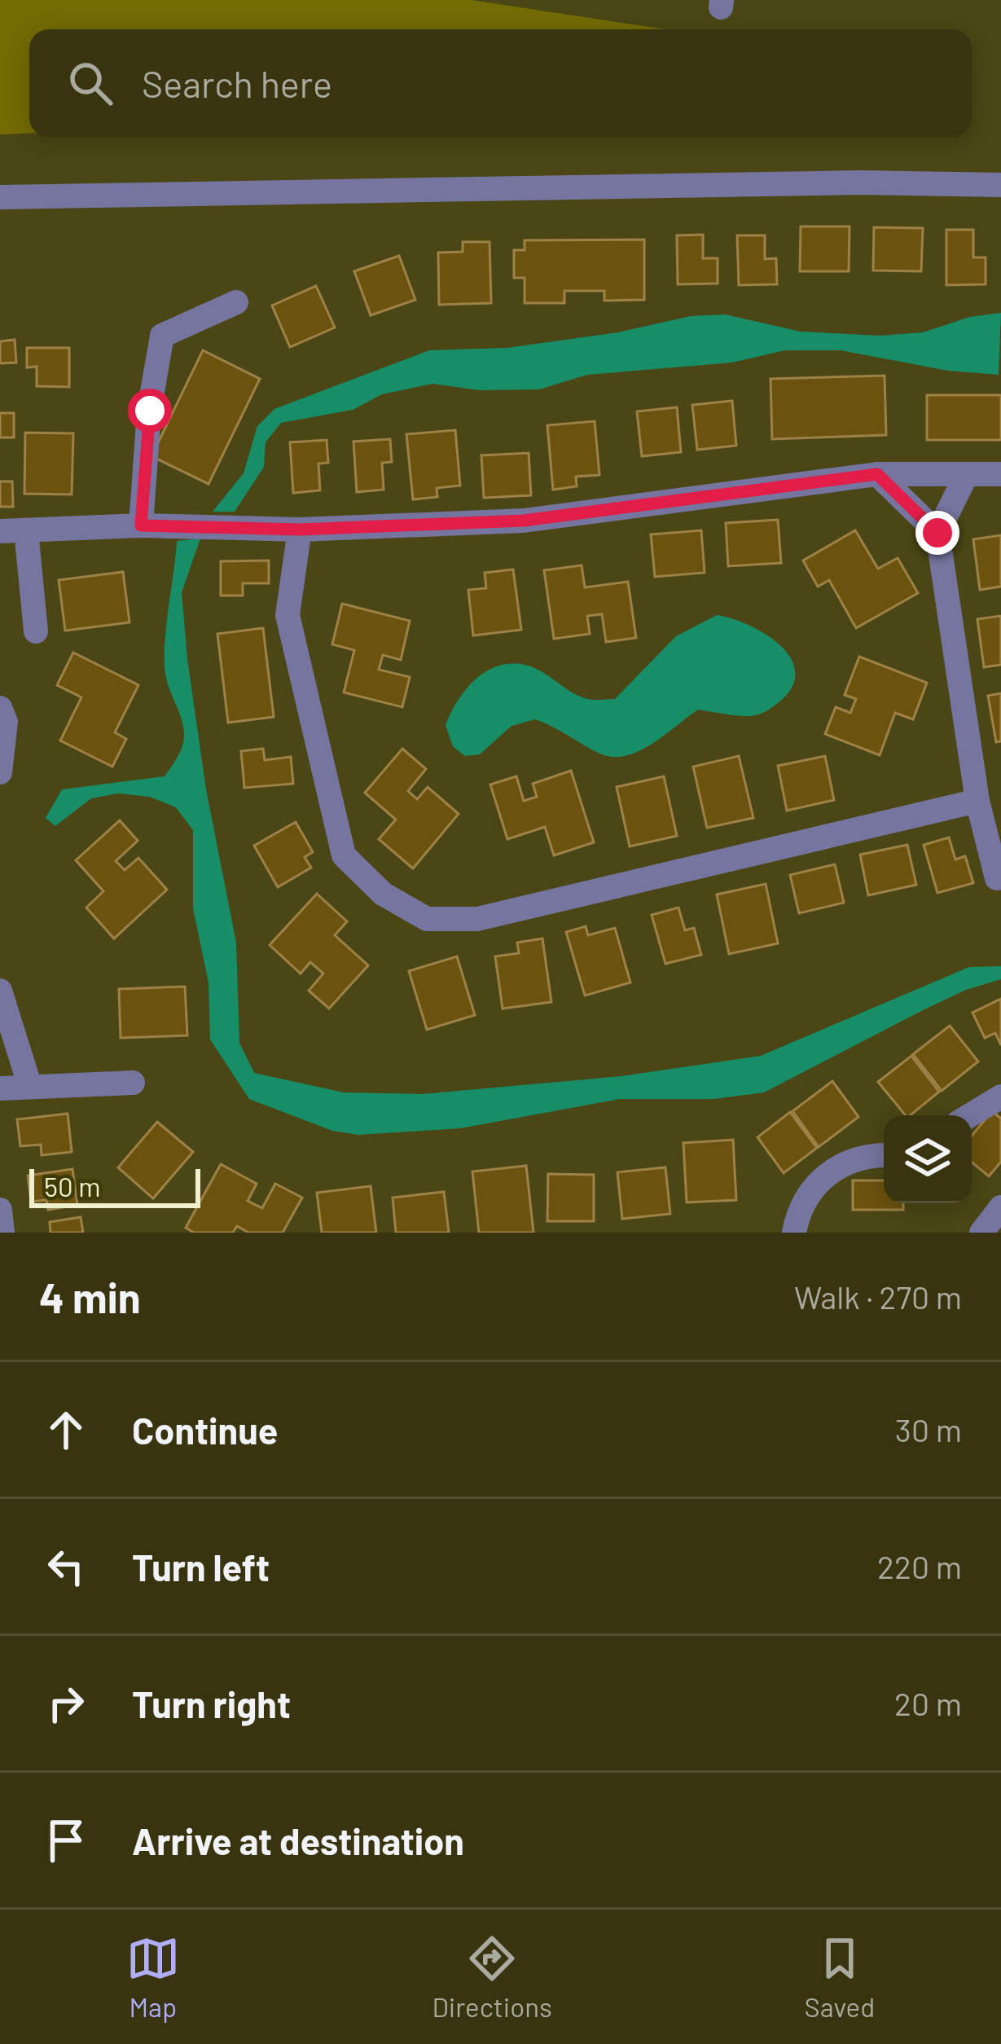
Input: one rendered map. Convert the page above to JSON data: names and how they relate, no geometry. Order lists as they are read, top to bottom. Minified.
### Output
{"scale_bar":"50 m","page":{"search":"Search here","scale":"50 m","heading":["4 min","Walk · 270 m"],"list":[["Continue","30 m"],["Turn left","220 m"],["Turn right","20 m"],"Arrive at destination"],"nav":["Map","Directions","Saved"]}}
